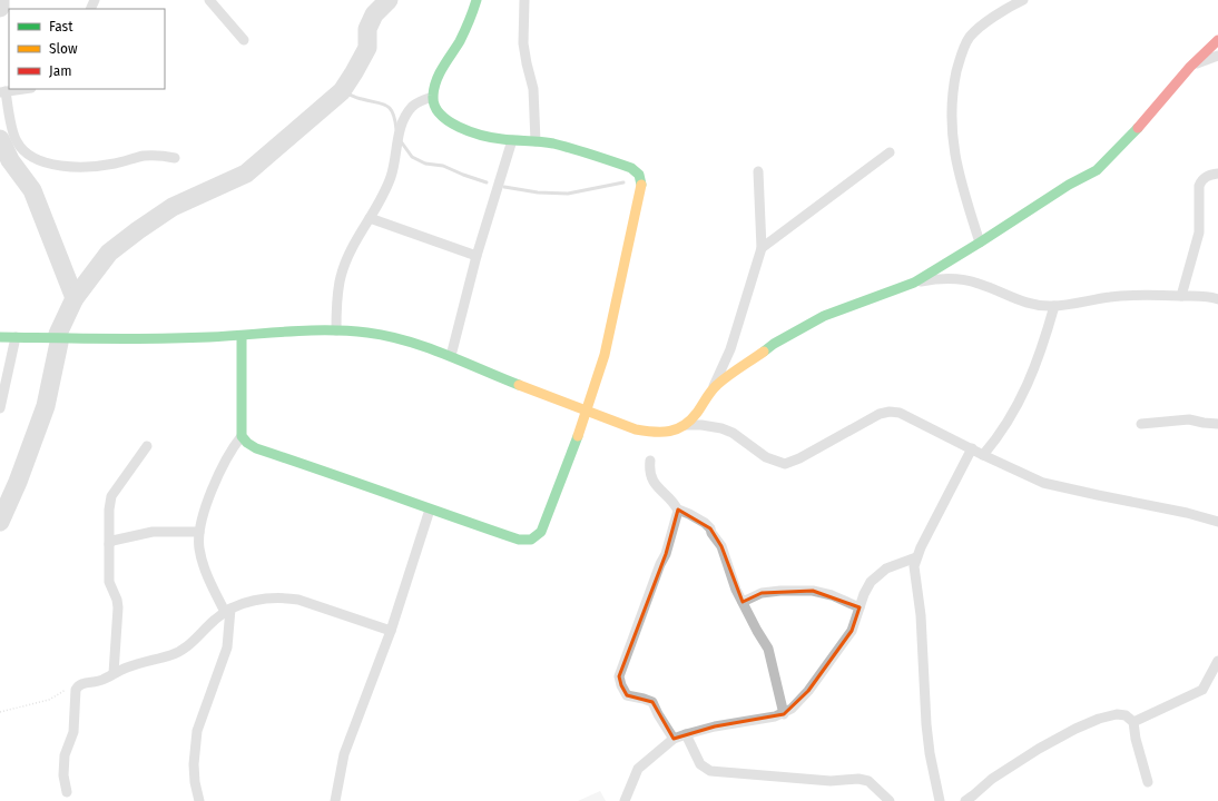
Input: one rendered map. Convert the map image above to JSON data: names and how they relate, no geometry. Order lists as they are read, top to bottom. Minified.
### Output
{"legend":["Fast","Slow","Jam"]}
